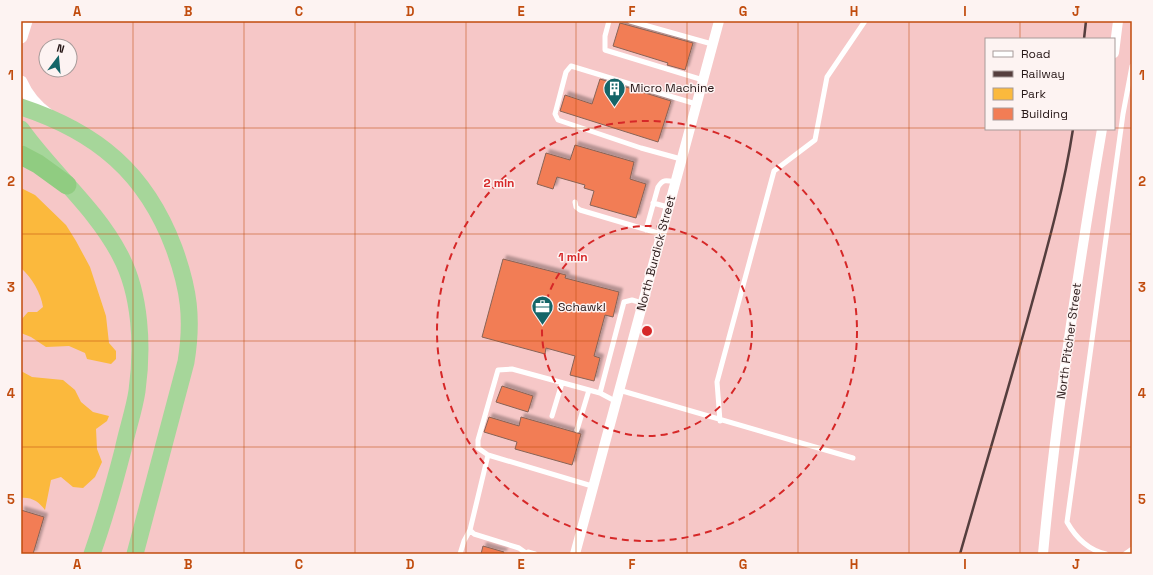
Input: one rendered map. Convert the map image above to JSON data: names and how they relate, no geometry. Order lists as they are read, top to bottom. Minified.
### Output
{"streets":{"street":["North Burdick Street","North Pitcher Street"]},"places":{"building":["Micro Machine"],"office":["Schawk!"]},"legend":["Road","Railway","Park","Building"],"north":"top","grid":{"columns":["A","B","C","D","E","F","G","H","I","J"],"rows":["1","2","3","4","5"]},"rings":["2 min","1 min"]}
